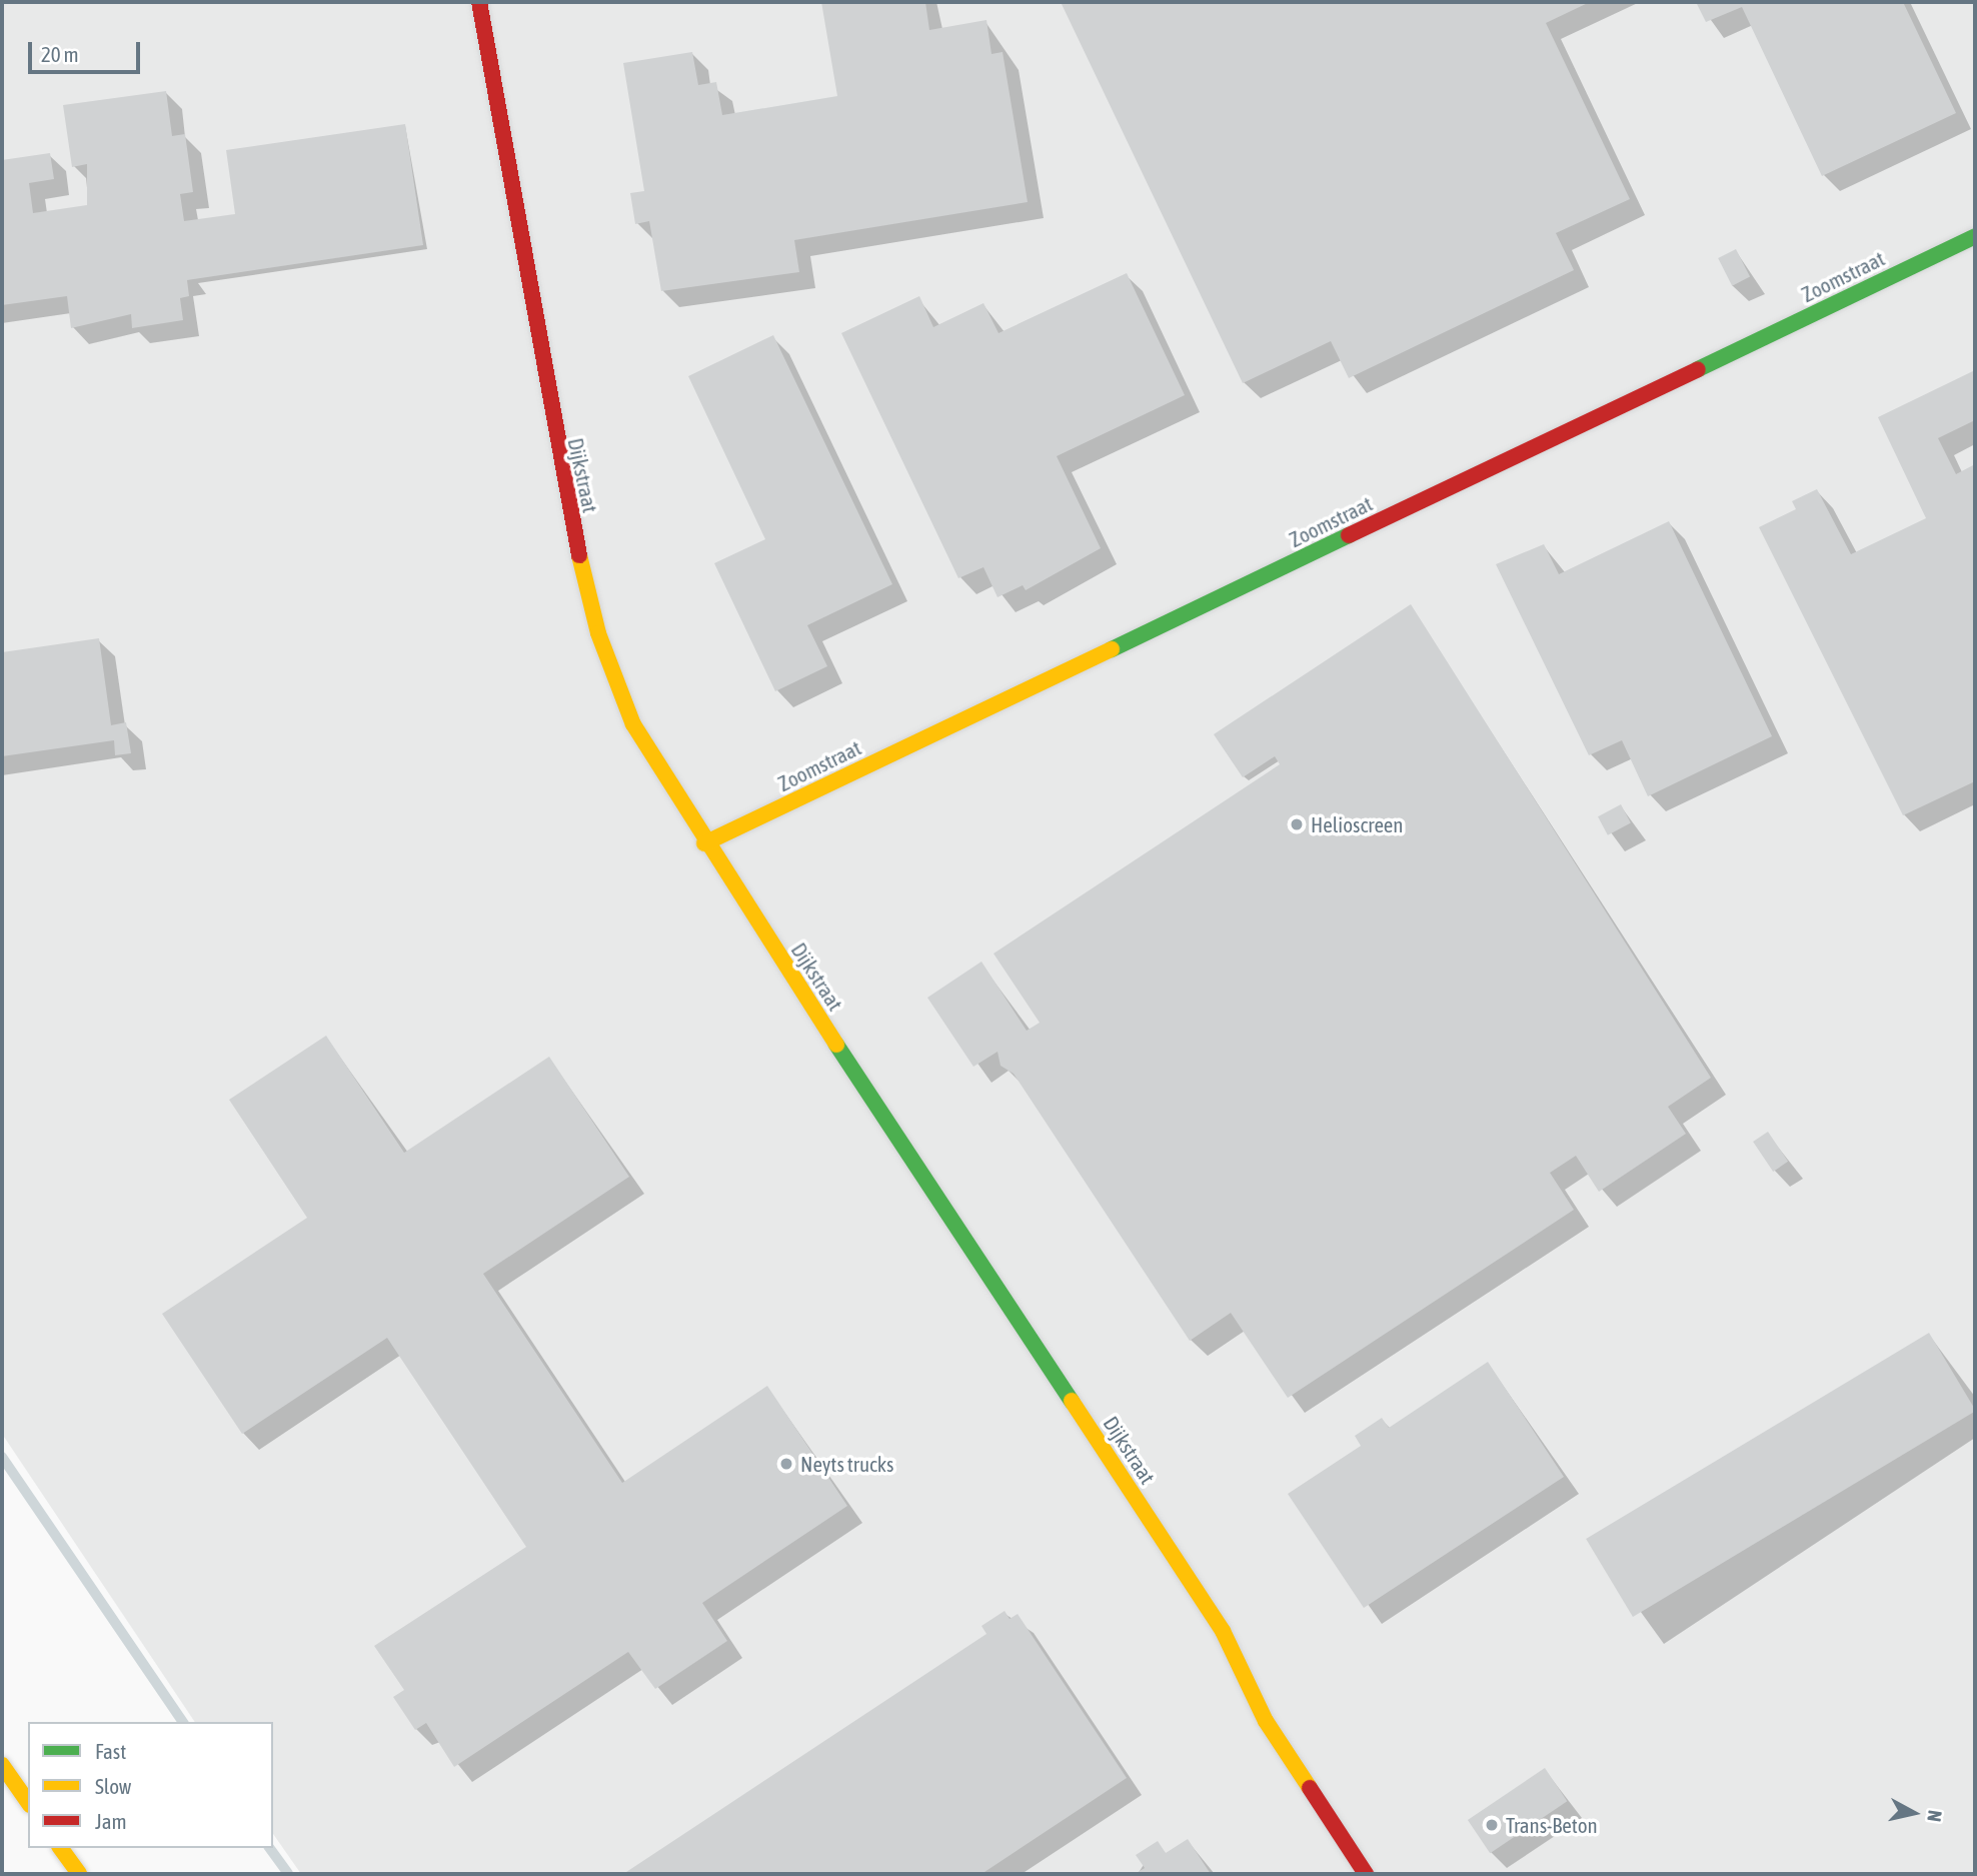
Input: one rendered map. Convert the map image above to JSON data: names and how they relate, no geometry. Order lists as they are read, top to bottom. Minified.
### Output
{"streets":{"main road":["Zoomstraat","Dijkstraat"]},"crossings":[["Zoomstraat","Dijkstraat"]],"places":["Helioscreen","Neyts trucks","Trans-Beton"],"legend":["Fast","Slow","Jam"],"scale_bar":"20 m","north":"right"}
